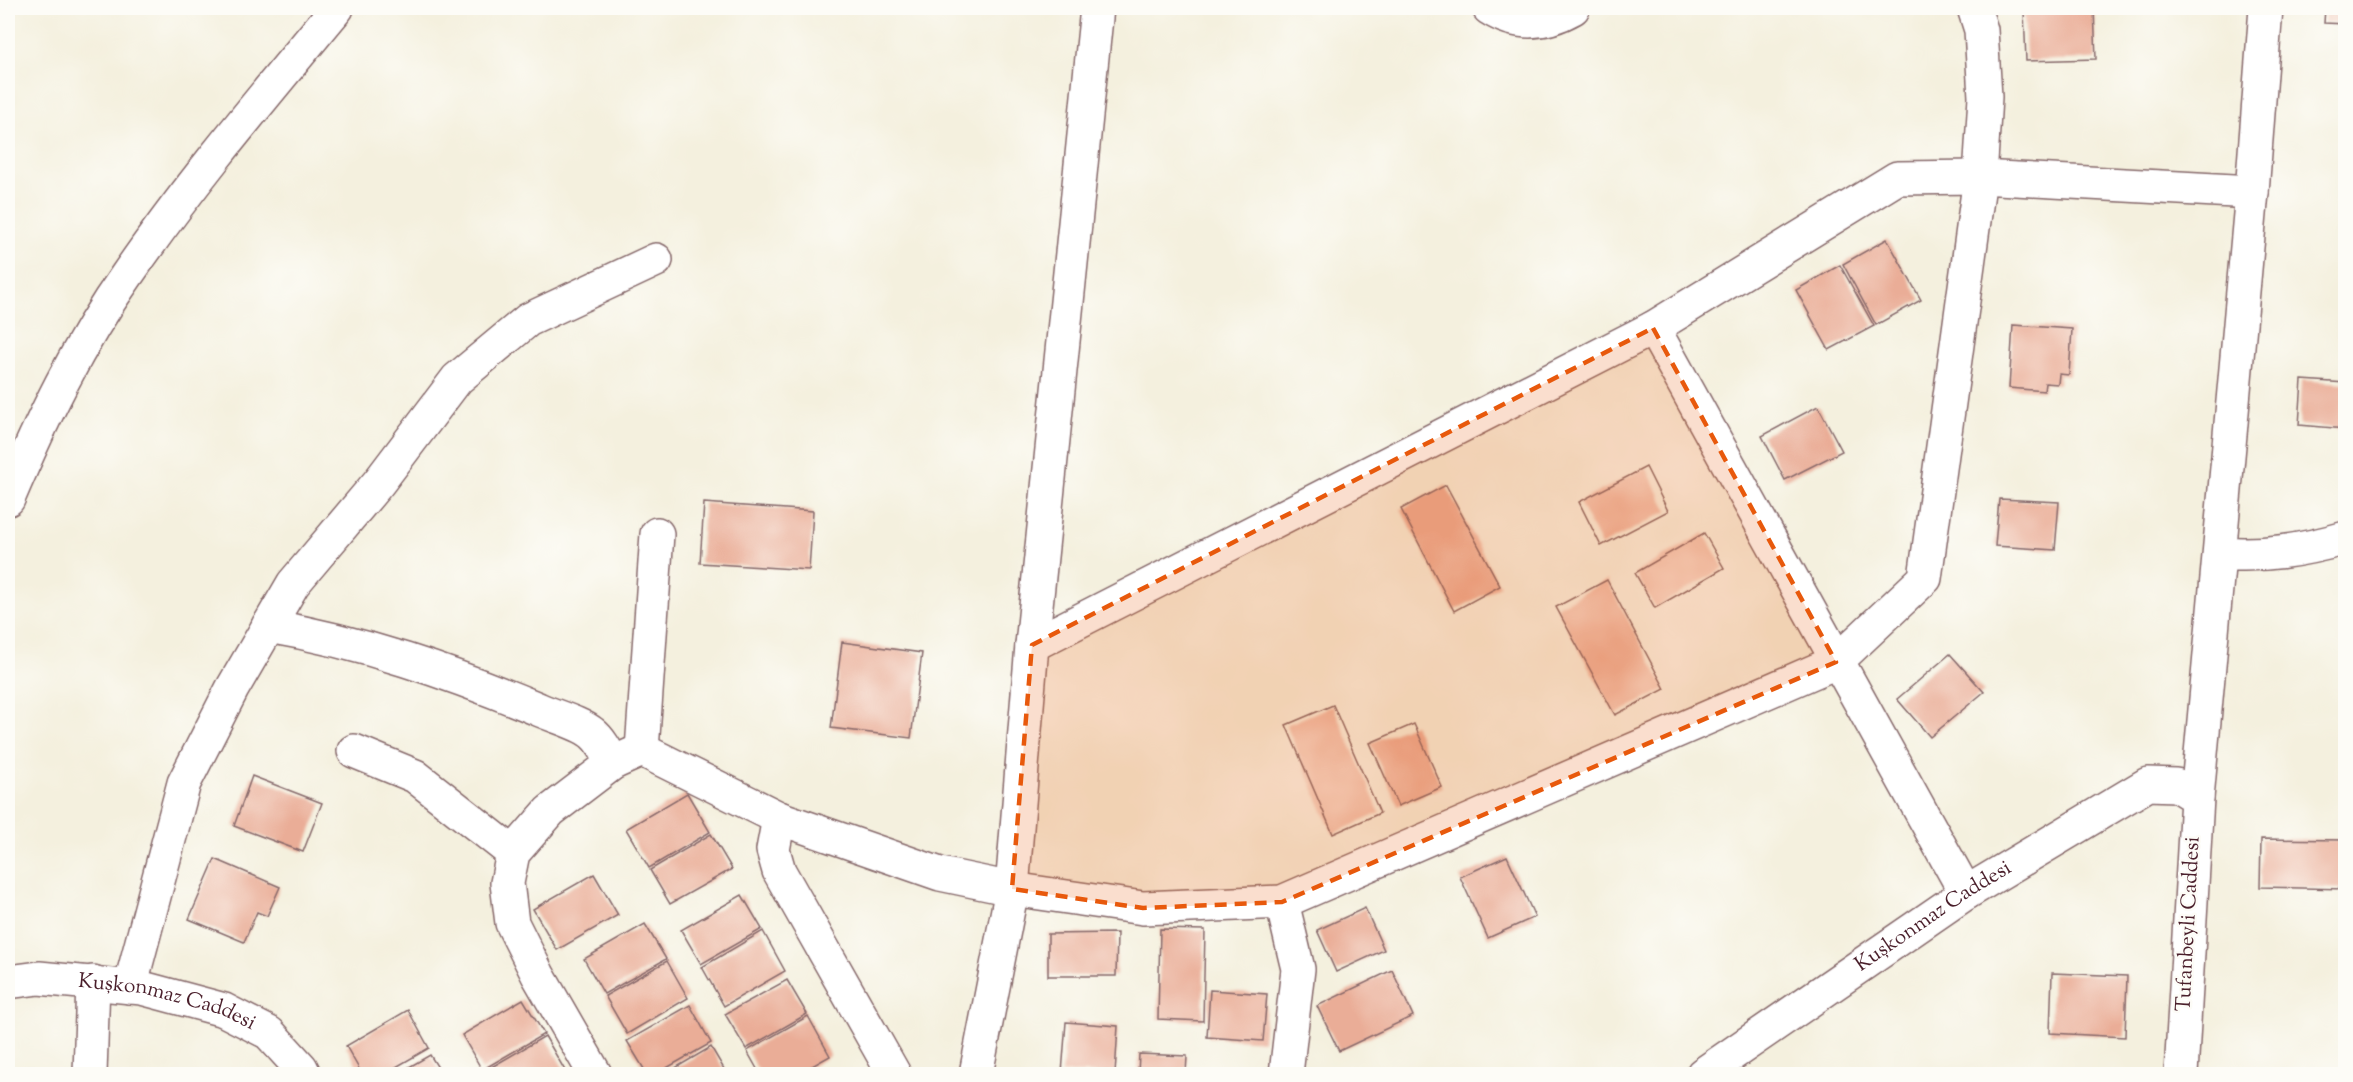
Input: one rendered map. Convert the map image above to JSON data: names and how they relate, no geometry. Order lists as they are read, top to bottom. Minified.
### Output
{"streets":{"street":["Kuşkonmaz Caddesi","Tufanbeyli Caddesi"]},"crossings":[["Kuşkonmaz Caddesi","Tufanbeyli Caddesi"]]}
